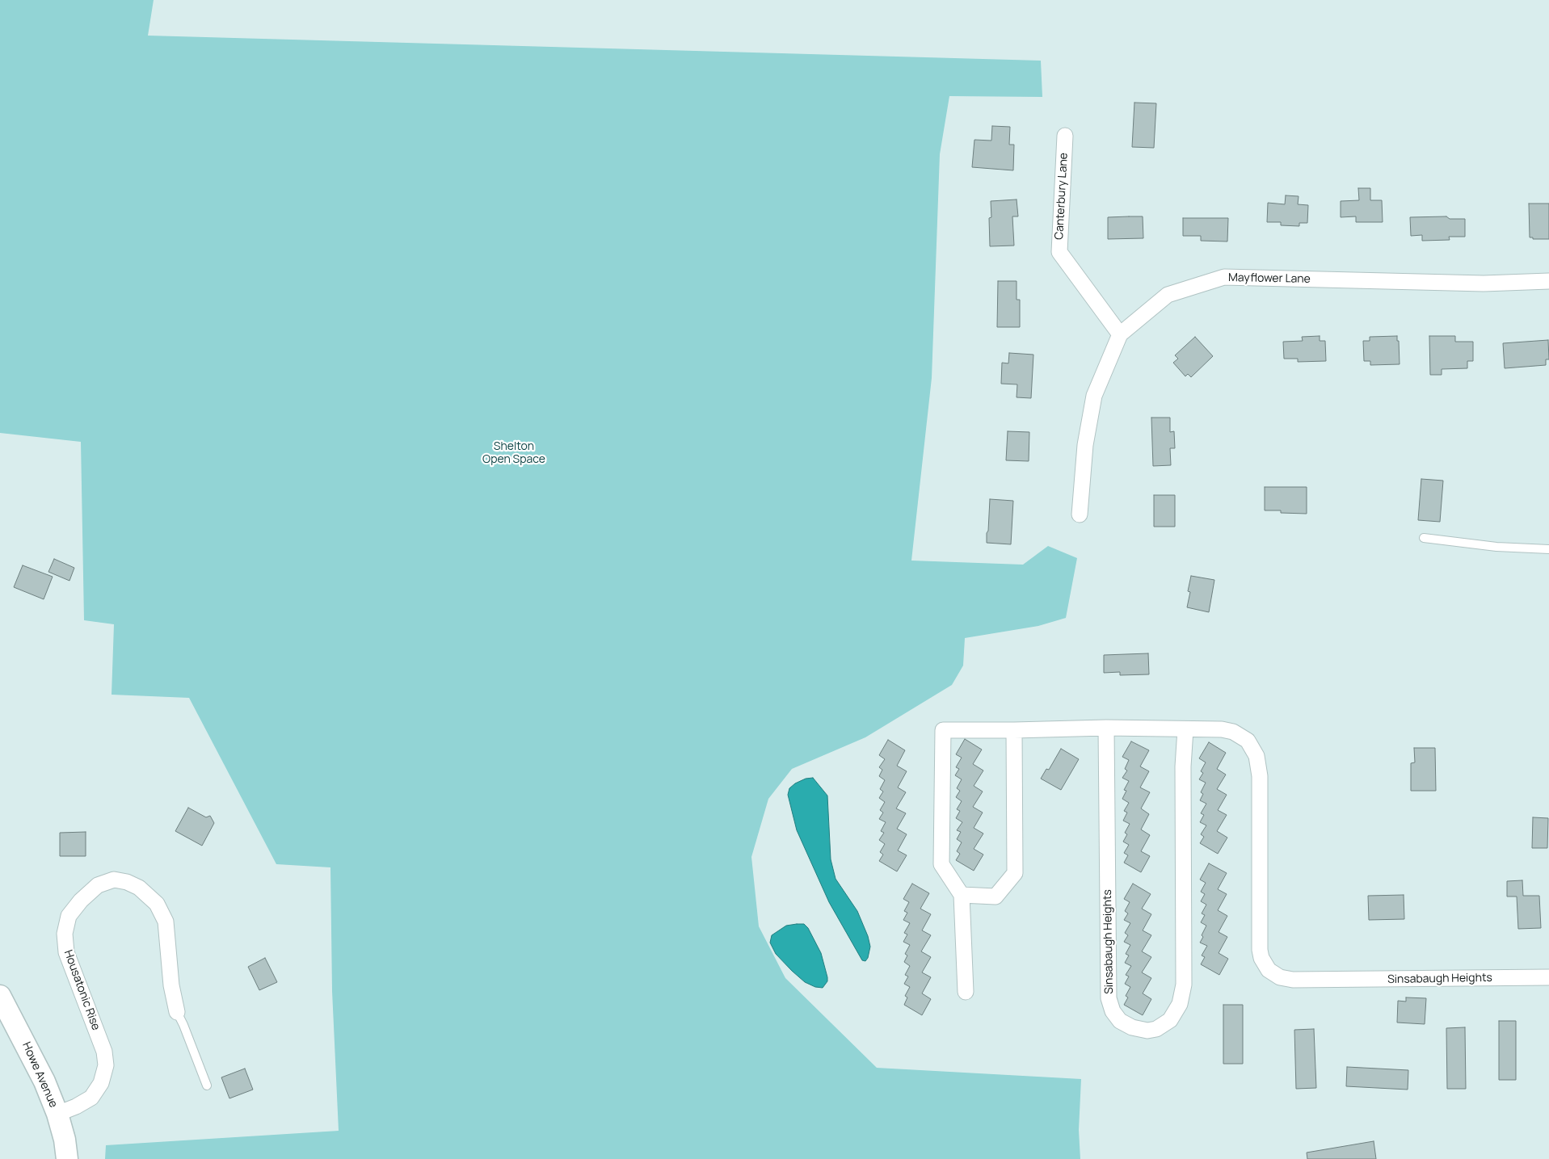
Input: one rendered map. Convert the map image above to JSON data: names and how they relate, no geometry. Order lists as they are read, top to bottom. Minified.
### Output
{"streets":{"main road":["Howe Avenue"],"street":["Canterbury Lane","Mayflower Lane","Sinsabaugh Heights","Housatonic Rise"]},"crossings":[["Canterbury Lane","Mayflower Lane"],["Housatonic Rise","Howe Avenue"]],"parks":["Shelton Open Space"]}
